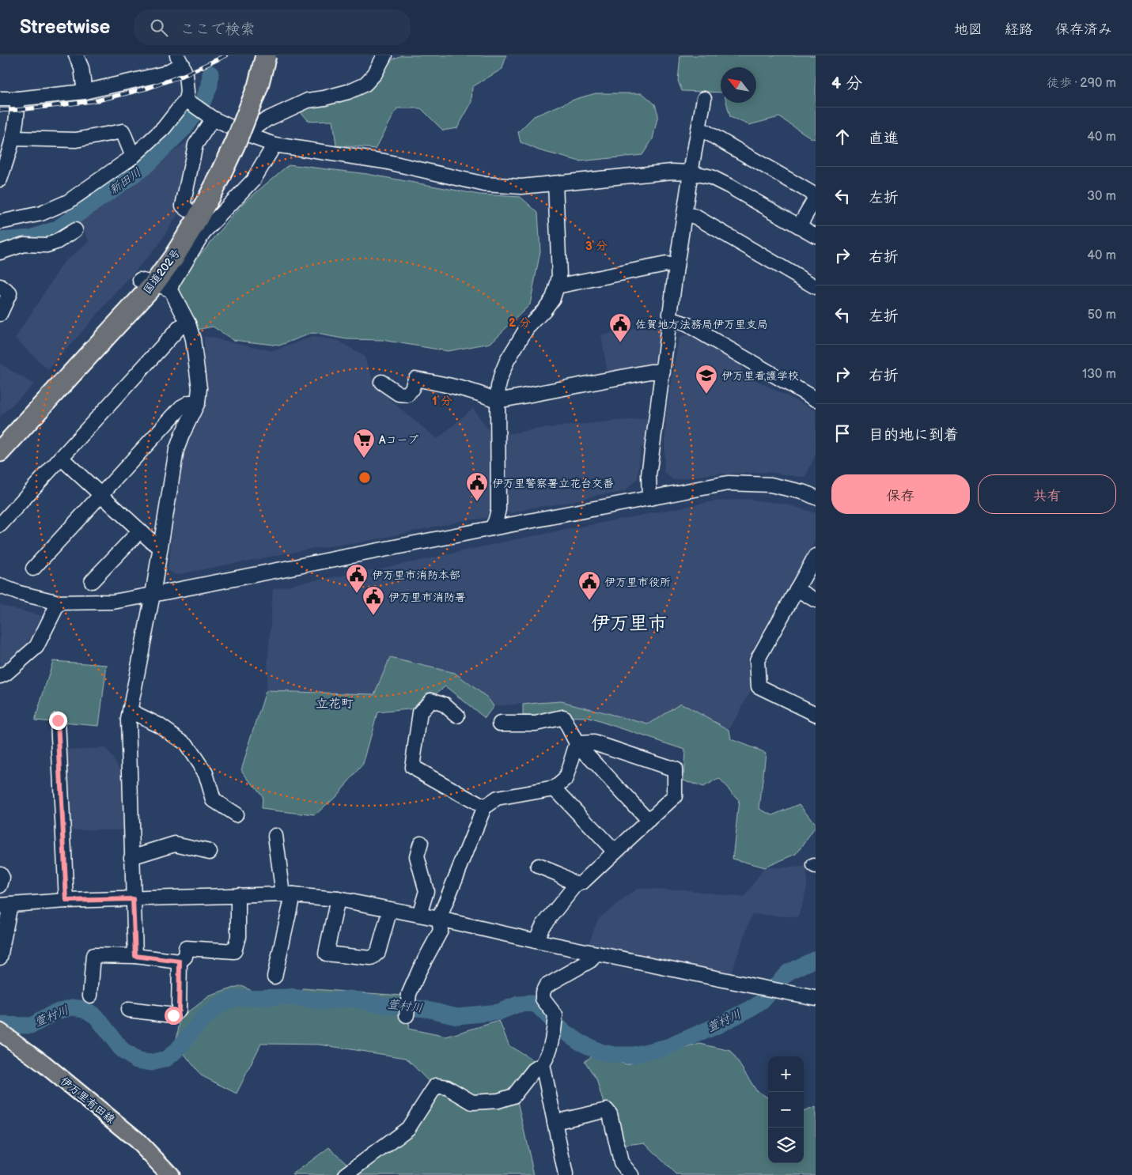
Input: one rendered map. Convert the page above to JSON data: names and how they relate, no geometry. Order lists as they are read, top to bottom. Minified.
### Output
{"streets":{"highway":["国道202号"],"main road":["伊万里有田線"]},"districts":["伊万里市","立花町"],"water":["新田川","萱村川"],"places":{"public building":["佐賀地方法務局伊万里支局","伊万里警察署立花台交番","伊万里市消防本部","伊万里市役所","伊万里市消防署"],"school or university":["伊万里看護学校"],"supermarket":["Aコープ"]},"north":"top left","page":{"header":"Streetwise","search":"ここで検索","nav":["地図","経路","保存済み"],"heading":["4 分","徒歩 · 290 m"],"list":[["直進","40 m"],["左折","30 m"],["右折","40 m"],["左折","50 m"],["右折","130 m"],"目的地に到着"],"buttons":["保存","共有"],"map_buttons":["+","−"]},"rings":["3 分","2 分","1 分"]}
